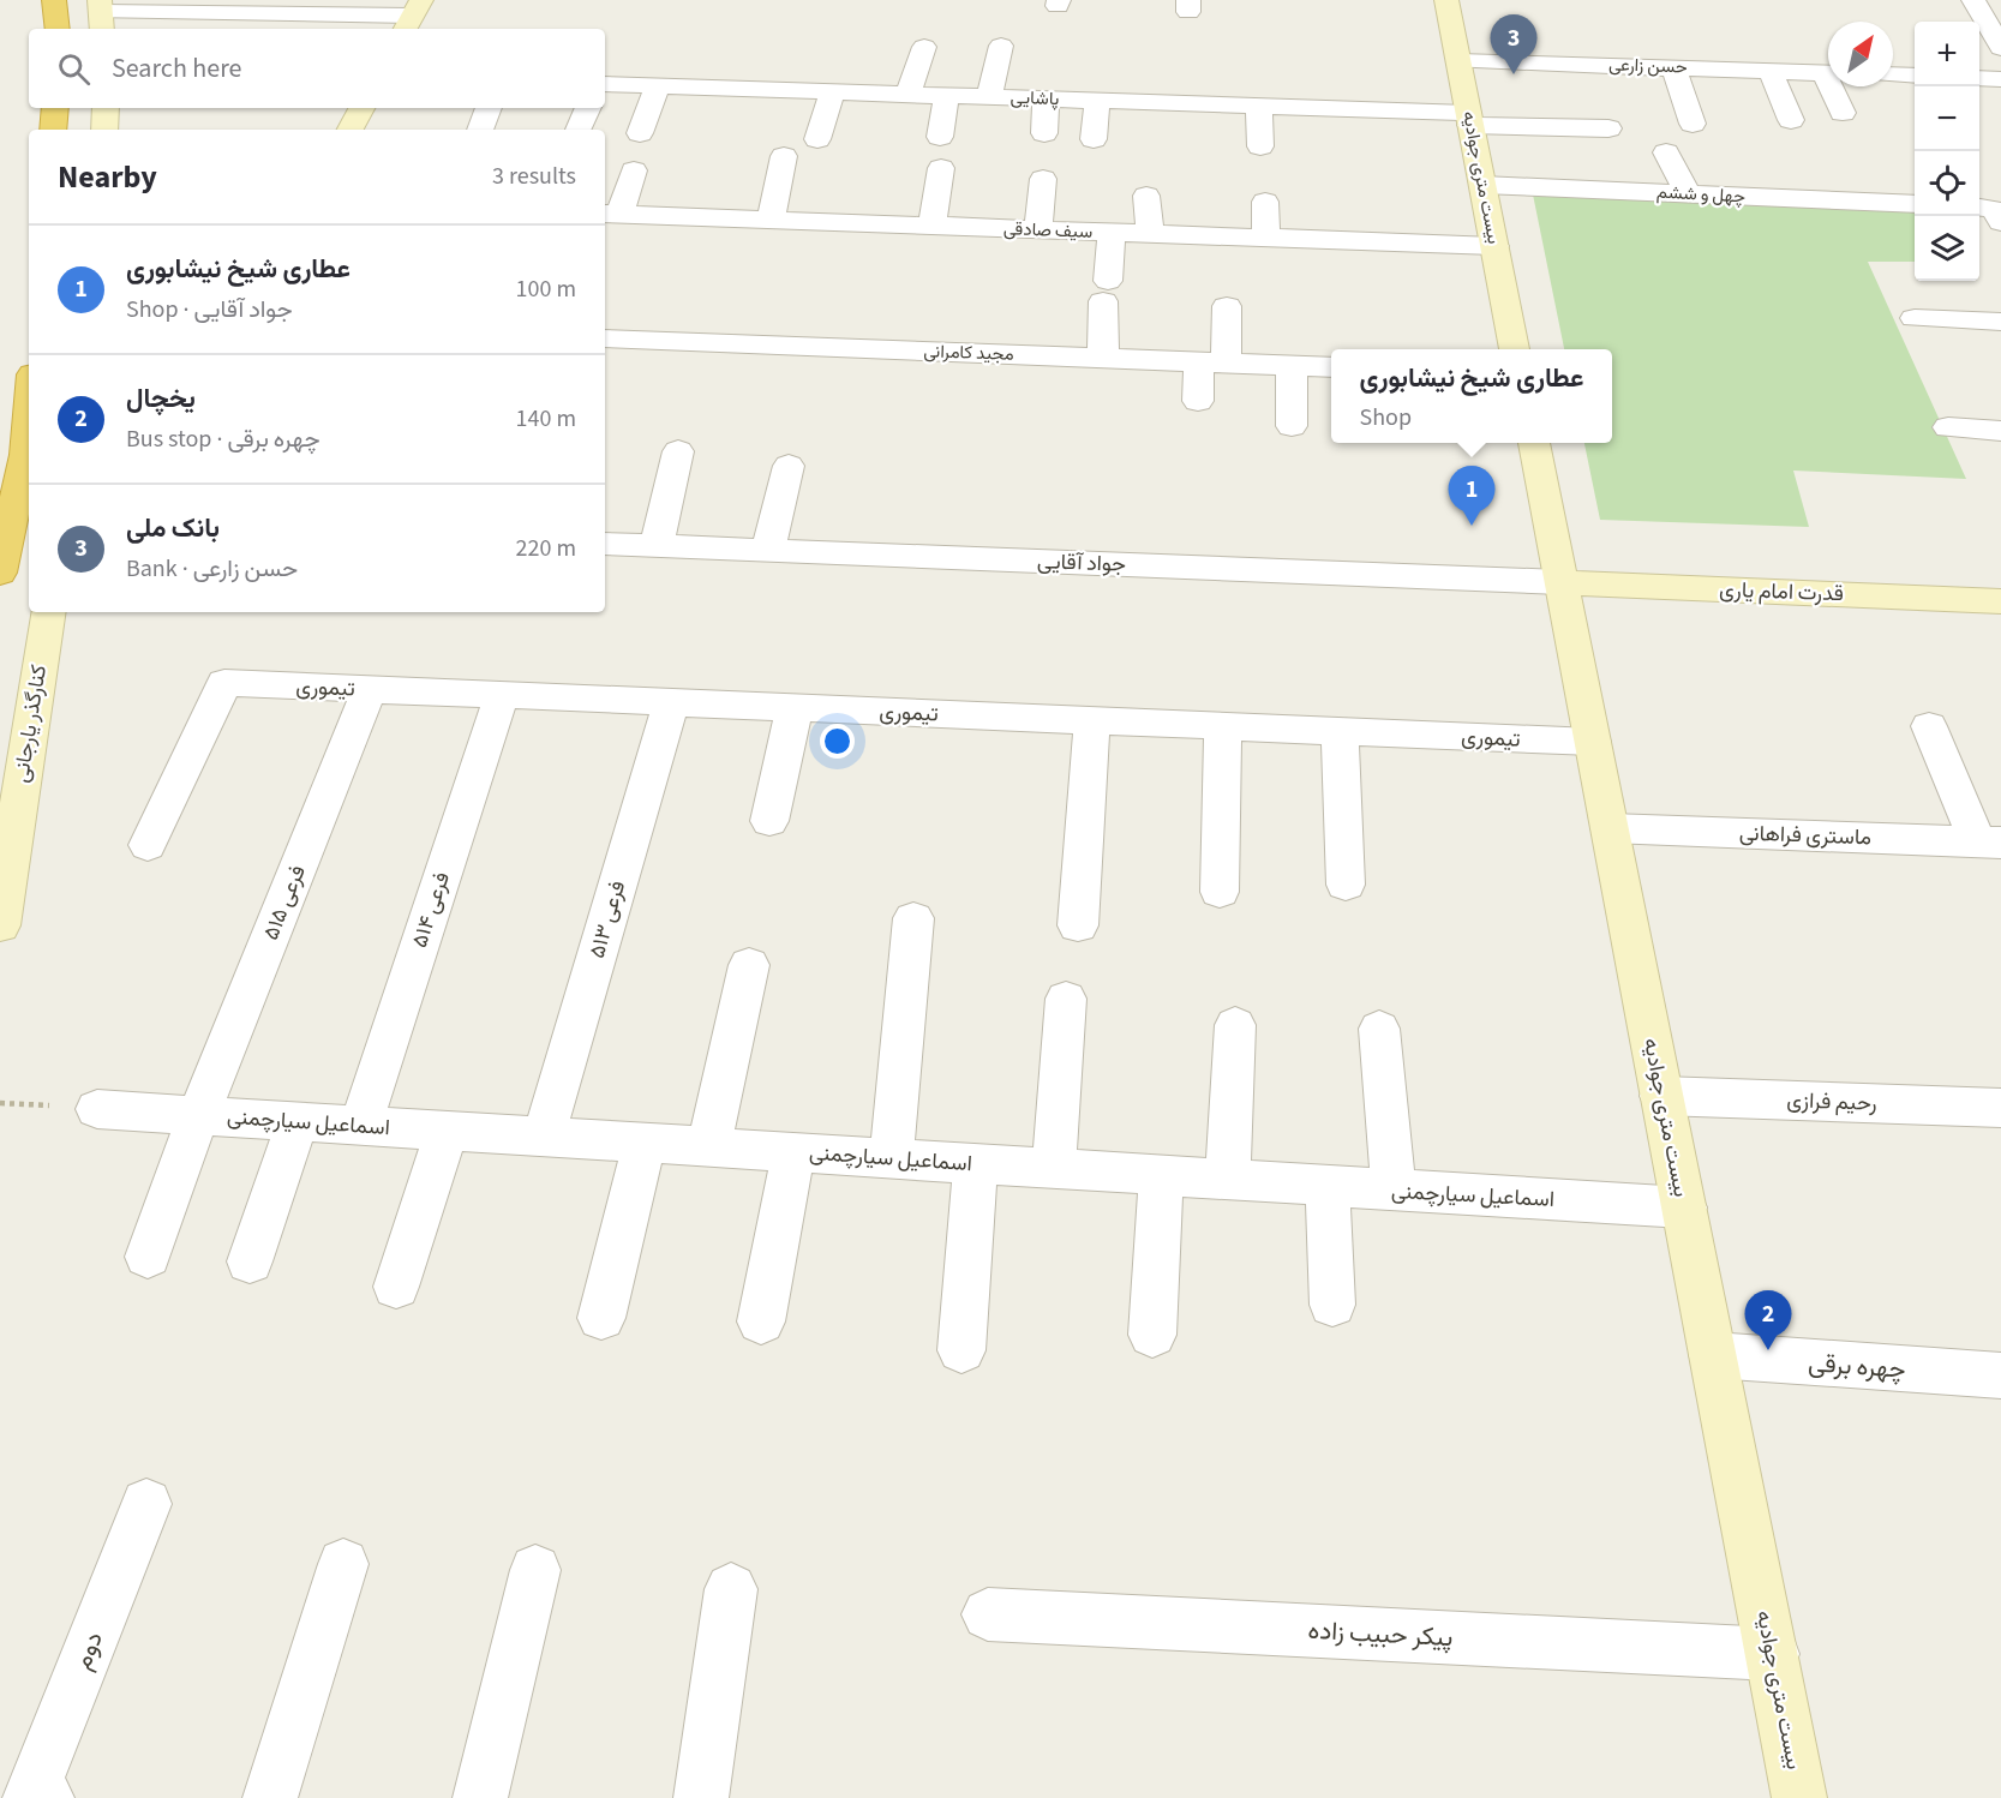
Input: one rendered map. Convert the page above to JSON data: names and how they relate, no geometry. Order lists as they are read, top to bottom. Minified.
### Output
{"streets":{"main road":["بیست متری جوادیه","قدرت امام یاری","کنارگذر یارجانی"],"street":["حسن زارعی","پاشایی","چهل و ششم","سیف صادقی","مجید کامرانی","جواد آقایی","تیموری","ماستری فراهانی","فرعی ۵۱۵","فرعی ۵۱۴","فرعی ۵۱۳","رحیم فرازی","اسماعیل سیارچمنی","چهره برقی","پیکر حبیب زاده","دوم"]},"crossings":[["حسن زارعی","بیست متری جوادیه"],["پاشایی","بیست متری جوادیه"],["بیست متری جوادیه","چهل و ششم"],["بیست متری جوادیه","سیف صادقی"],["بیست متری جوادیه","جواد آقایی"],["بیست متری جوادیه","قدرت امام یاری"],["بیست متری جوادیه","تیموری"],["بیست متری جوادیه","ماستری فراهانی"],["بیست متری جوادیه","رحیم فرازی"],["بیست متری جوادیه","اسماعیل سیارچمنی"],["بیست متری جوادیه","چهره برقی"],["بیست متری جوادیه","پیکر حبیب زاده"],["جواد آقایی","قدرت امام یاری"],["تیموری","فرعی ۵۱۵"],["تیموری","فرعی ۵۱۴"],["تیموری","فرعی ۵۱۳"],["فرعی ۵۱۵","اسماعیل سیارچمنی"],["فرعی ۵۱۴","اسماعیل سیارچمنی"],["فرعی ۵۱۳","اسماعیل سیارچمنی"]],"north":"top right","page":{"pins":["3","1","2"],"map_buttons":["+","−"],"search":"Search here","heading":["Nearby","3 results"],"list":[{"mark":"1","name":"عطاری شیخ نیشابوری","note":"Shop · جواد آقایی","value":"100 m"},{"mark":"2","name":"یخچال","note":"Bus stop · چهره برقی","value":"140 m"},{"mark":"3","name":"بانک ملی","note":"Bank · حسن زارعی","value":"220 m"}],"popup":["عطاری شیخ نیشابوری","Shop"]}}
